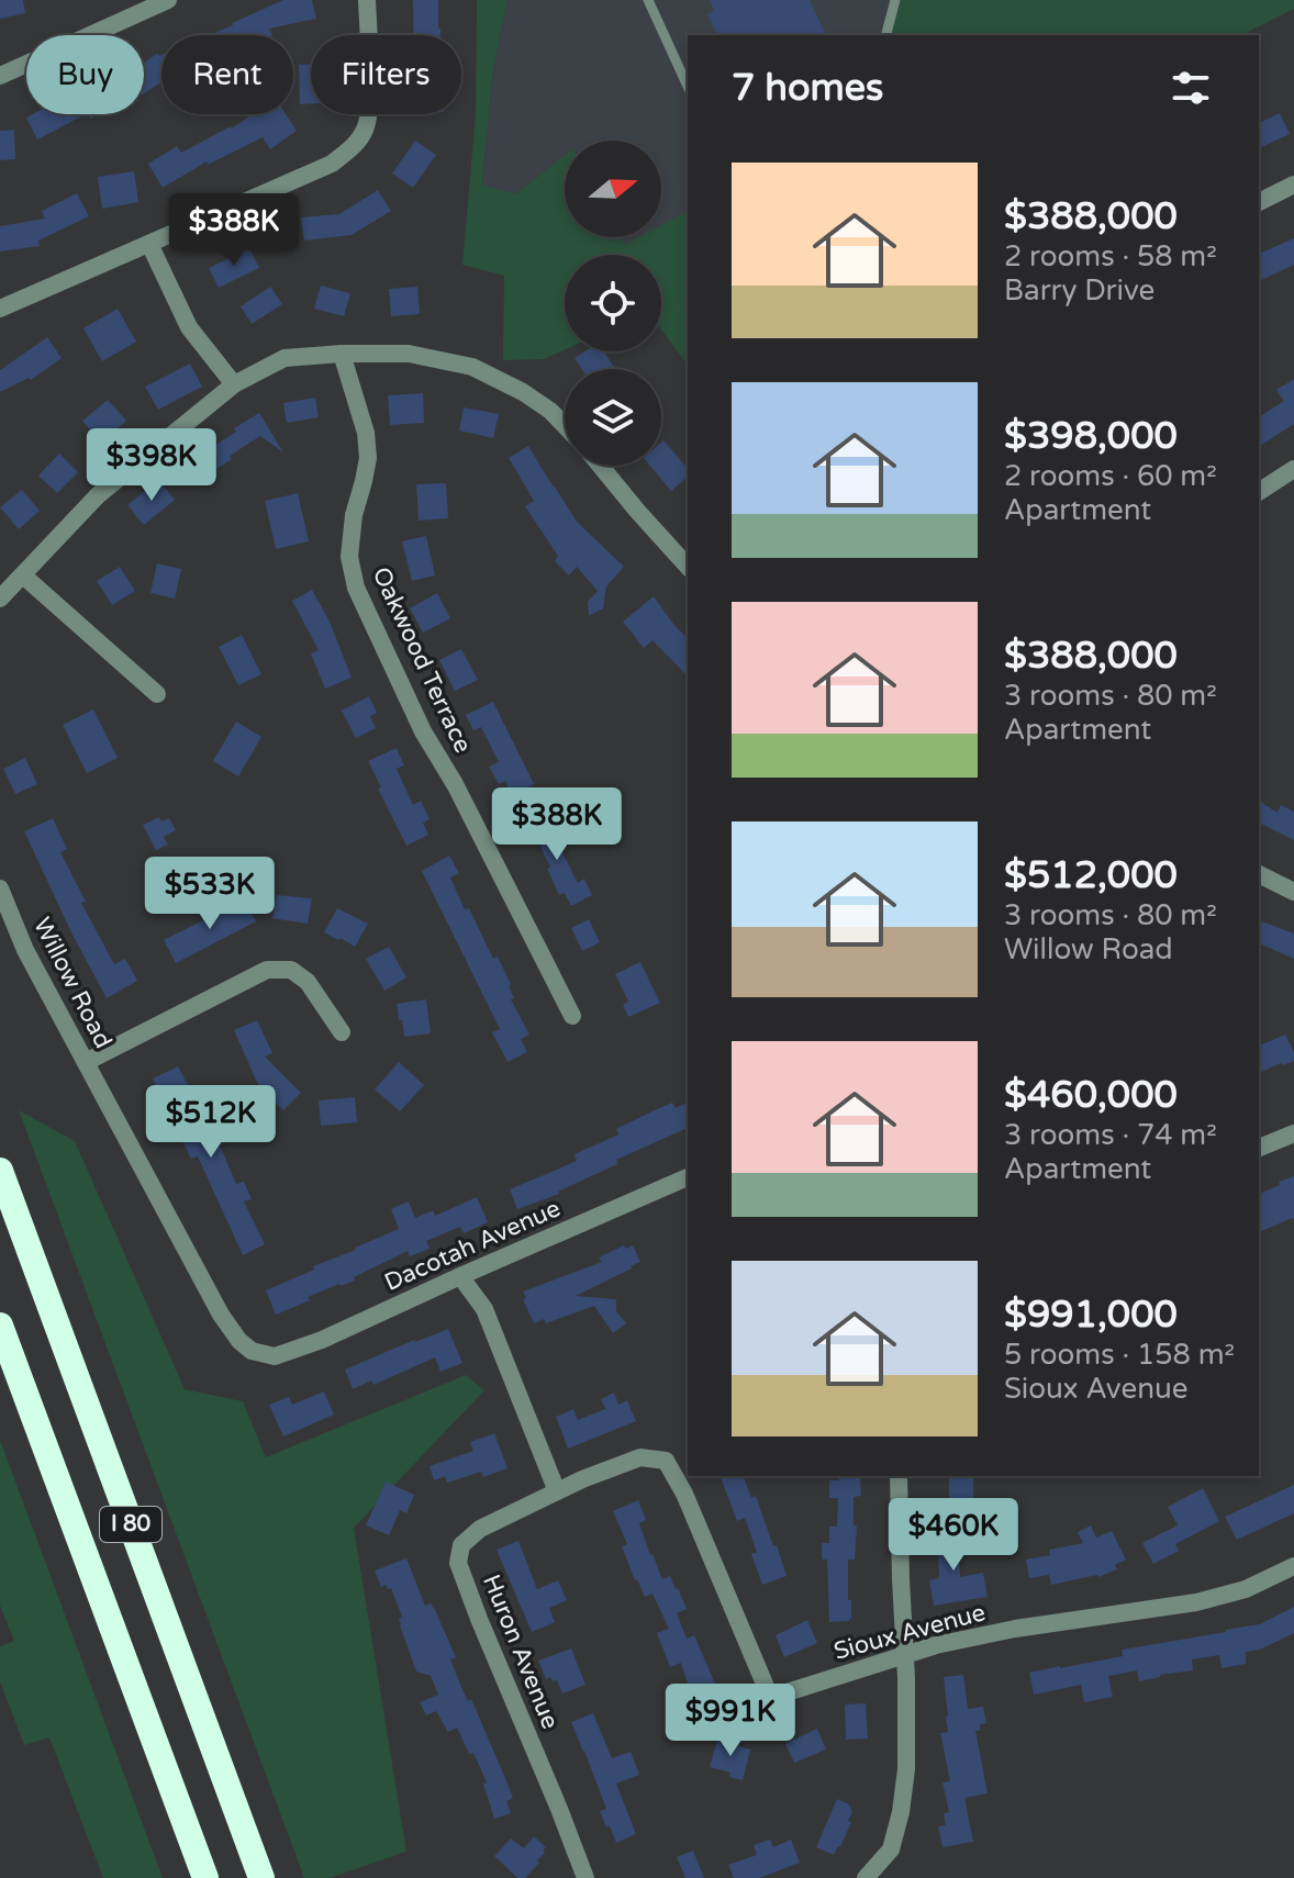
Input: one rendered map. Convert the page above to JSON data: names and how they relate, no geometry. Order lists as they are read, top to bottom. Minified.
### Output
{"streets":{"highway":["I 80"],"street":["Oakwood Terrace","Willow Road","Dacotah Avenue","Sioux Avenue","Huron Avenue"]},"crossings":[["Willow Road","Dacotah Avenue"],["Sioux Avenue","Huron Avenue"]],"north":"right","page":{"chip":["Buy","Rent","Filters"],"heading":"7 homes","list":[{"name":"$388,000","note":"2 rooms · 58 m² · Barry Drive"},{"name":"$398,000","note":"2 rooms · 60 m² · Apartment"},{"name":"$388,000","note":"3 rooms · 80 m² · Apartment"},{"name":"$512,000","note":"3 rooms · 80 m² · Willow Road"},{"name":"$460,000","note":"3 rooms · 74 m² · Apartment"},{"name":"$991,000","note":"5 rooms · 158 m² · Sioux Avenue"}],"price":["$388K","$398K","$388K","$533K","$512K","$460K","$991K"]}}
